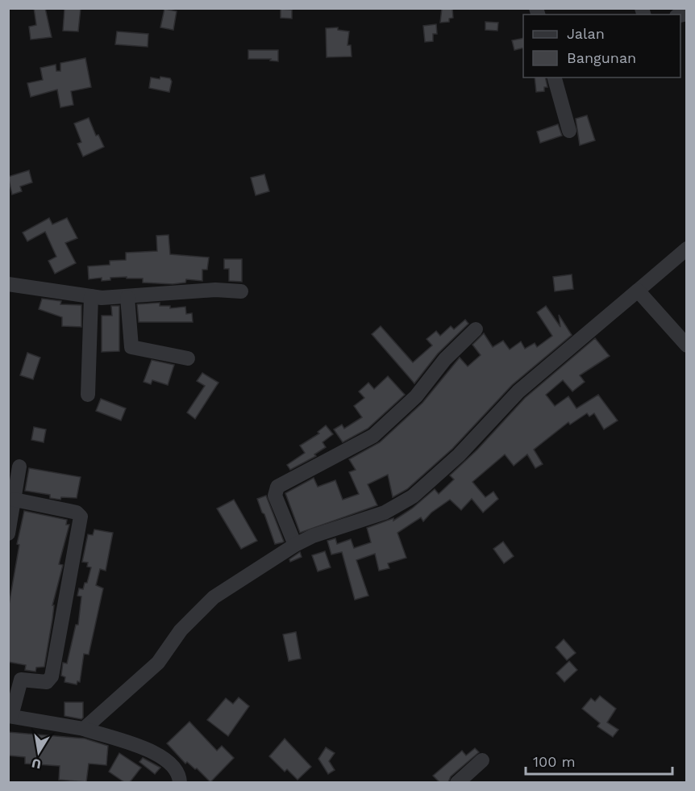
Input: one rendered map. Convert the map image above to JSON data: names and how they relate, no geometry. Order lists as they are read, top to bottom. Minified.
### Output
{"legend":["Jalan","Bangunan"],"scale_bar":"100 m","north":"bottom"}
